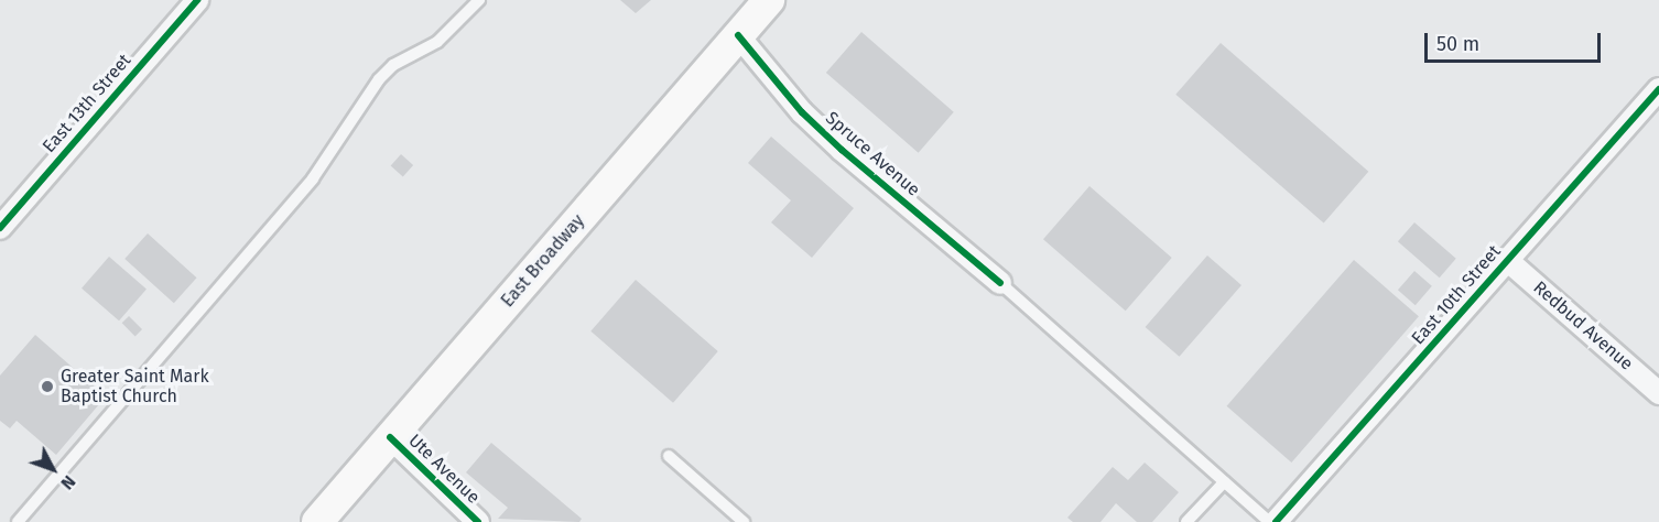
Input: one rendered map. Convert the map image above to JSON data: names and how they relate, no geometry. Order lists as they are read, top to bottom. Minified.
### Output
{"streets":{"main road":["East Broadway"],"street":["East 13th Street","Spruce Avenue","East 10th Street","Redbud Avenue","Ute Avenue"]},"crossings":[["Spruce Avenue","East Broadway"],["East Broadway","Ute Avenue"],["East 10th Street","Redbud Avenue"]],"places":["Greater Saint Mark Baptist Church"],"scale_bar":"50 m","north":"bottom right"}
